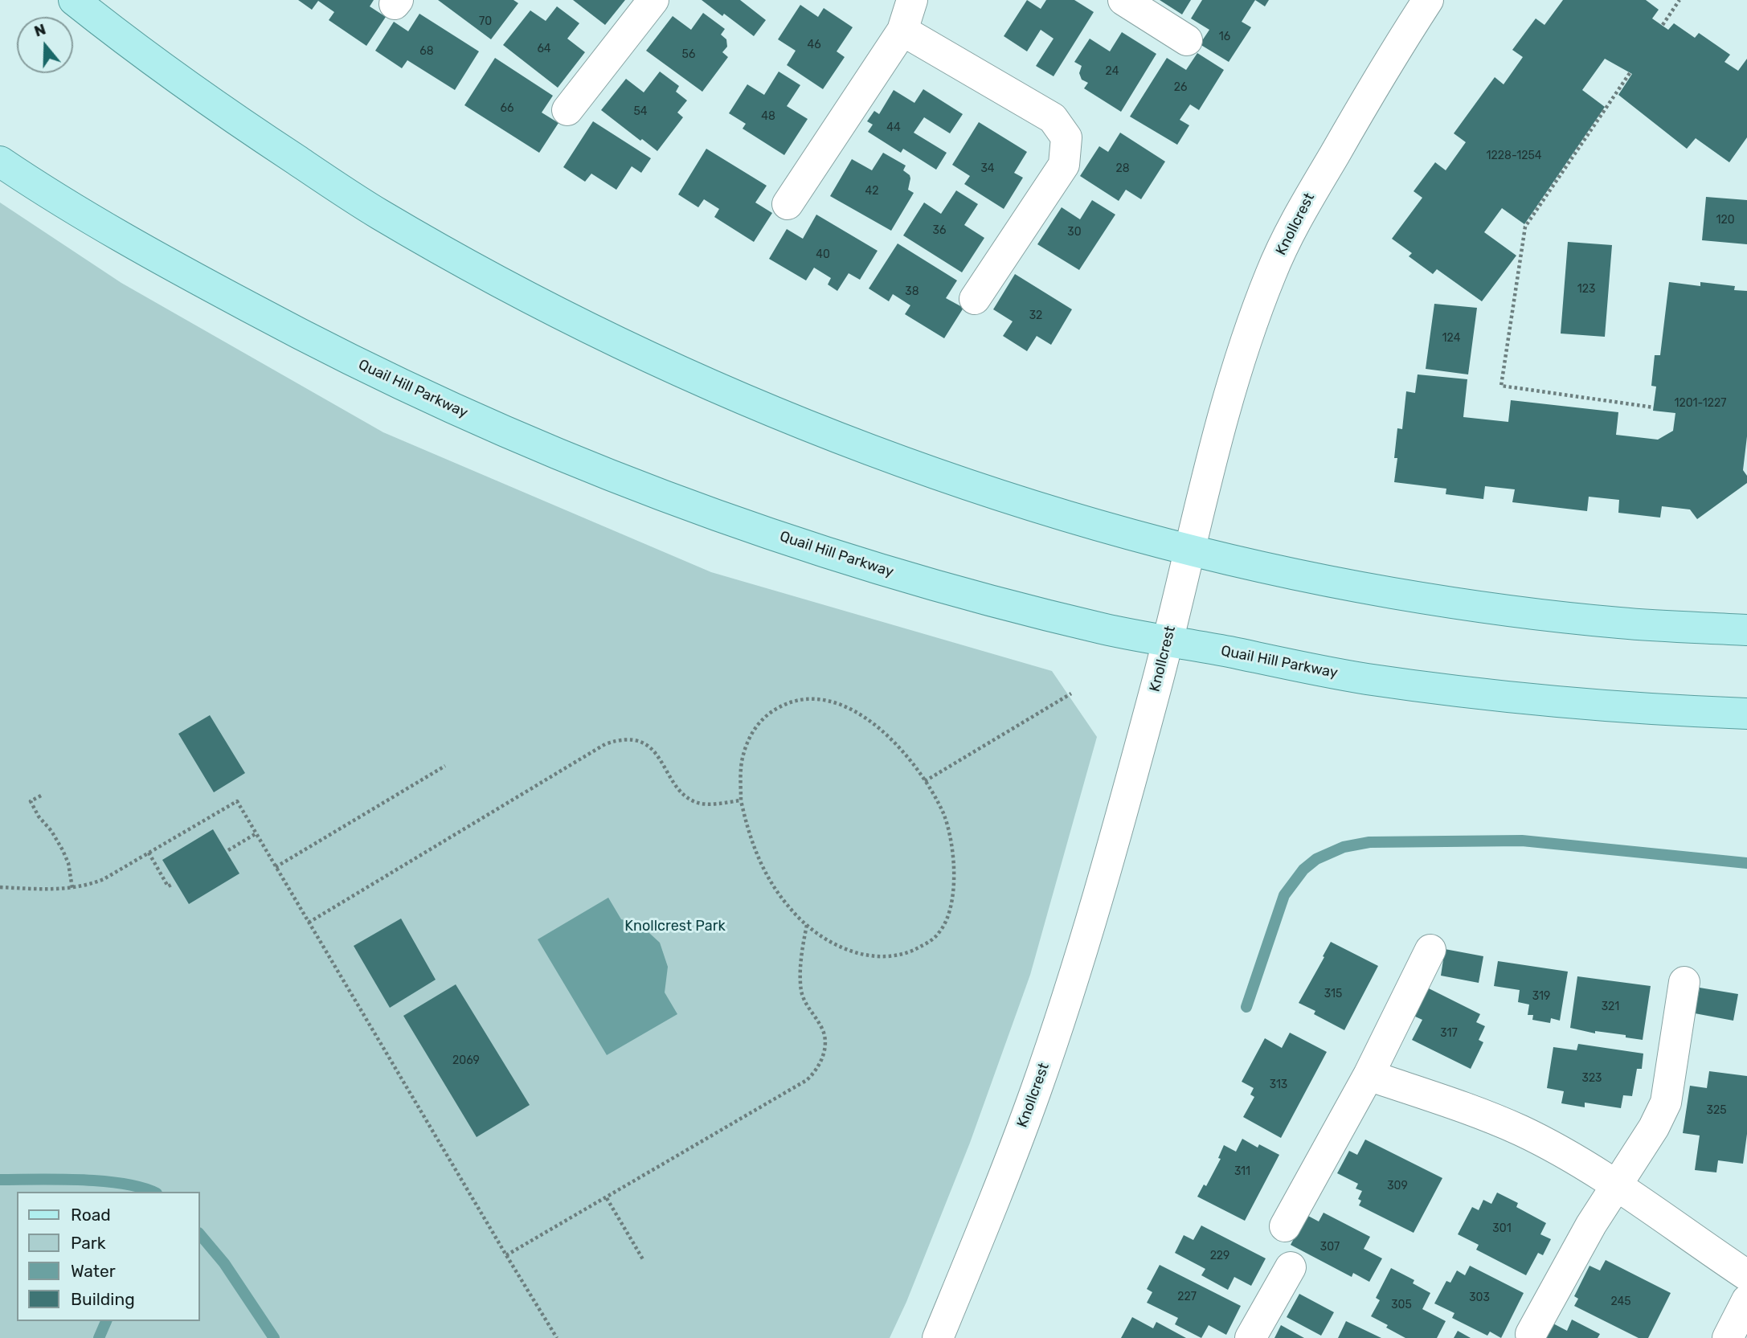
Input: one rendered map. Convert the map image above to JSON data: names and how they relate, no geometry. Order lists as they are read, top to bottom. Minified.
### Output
{"streets":{"main road":["Quail Hill Parkway"],"street":["Knollcrest"]},"crossings":[["Knollcrest","Quail Hill Parkway"]],"parks":["Knollcrest Park"],"house_numbers":["70","16","46","64","68","56","24","26","66","54","48","44","1228-1254","34","28","42","120","36","30","40","123","38","32","124","1201-1227","315","319","321","317","2069","323","313","325","311","309","301","307","229","227","303","245","305"],"legend":["Road","Park","Water","Building"],"north":"top"}
